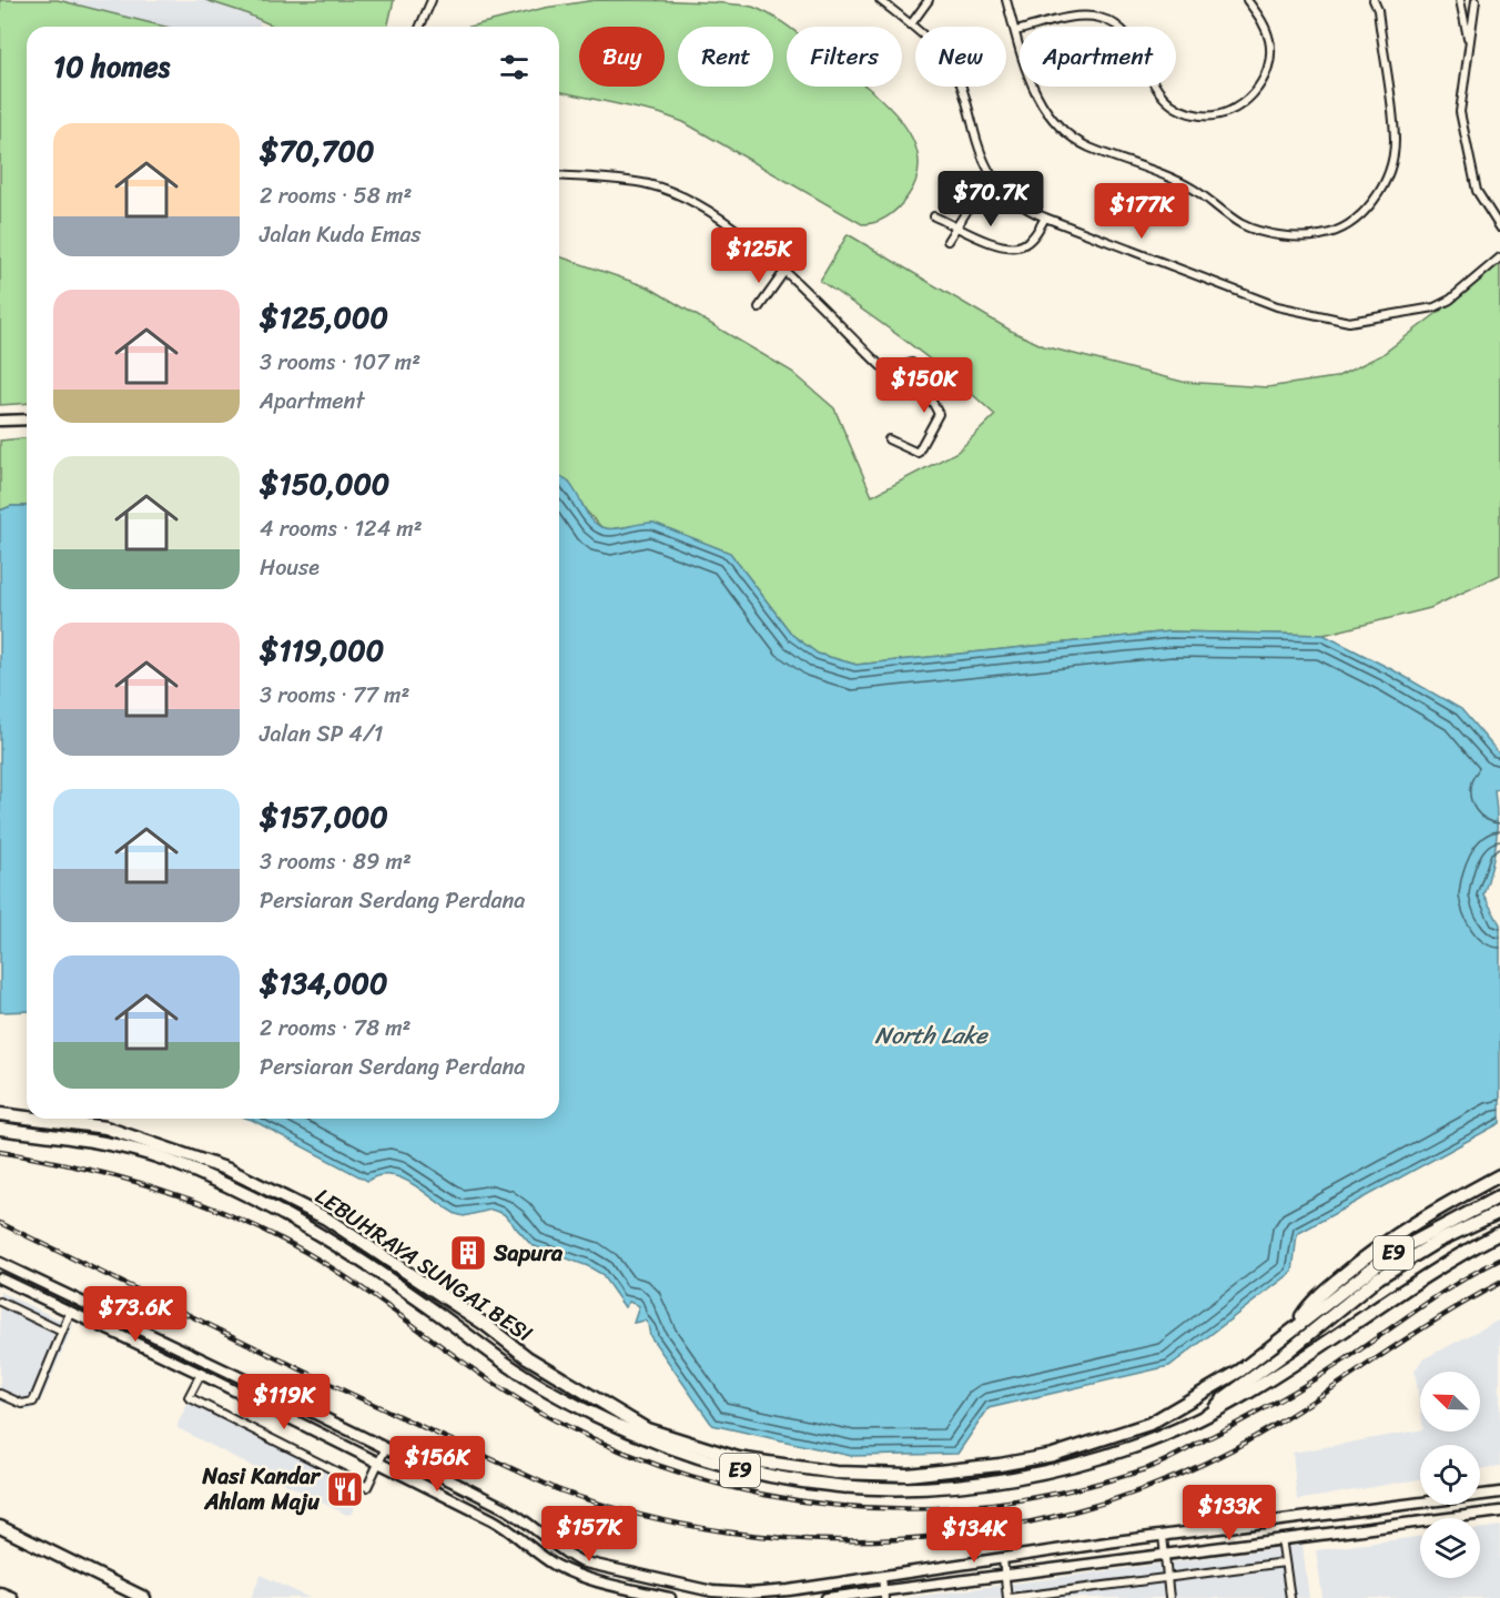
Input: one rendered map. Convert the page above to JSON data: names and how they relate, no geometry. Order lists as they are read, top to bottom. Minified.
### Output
{"streets":{"highway":["E9","LEBUHRAYA SUNGAI BESI"]},"water":["North Lake"],"places":{"building":["Sapura"],"restaurant":["Nasi Kandar Ahlam Maju"]},"north":"top left","page":{"chip":["Buy","Rent","Filters","New","Apartment"],"heading":"10 homes","list":[{"name":"$70,700","note":"2 rooms · 58 m² · Jalan Kuda Emas"},{"name":"$125,000","note":"3 rooms · 107 m² · Apartment"},{"name":"$150,000","note":"4 rooms · 124 m² · House"},{"name":"$119,000","note":"3 rooms · 77 m² · Jalan SP 4/1"},{"name":"$157,000","note":"3 rooms · 89 m² · Persiaran Serdang Perdana"},{"name":"$134,000","note":"2 rooms · 78 m² · Persiaran Serdang Perdana"}],"price":["$70.7K","$177K","$125K","$150K","$73.6K","$119K","$156K","$133K","$157K","$134K"]}}
